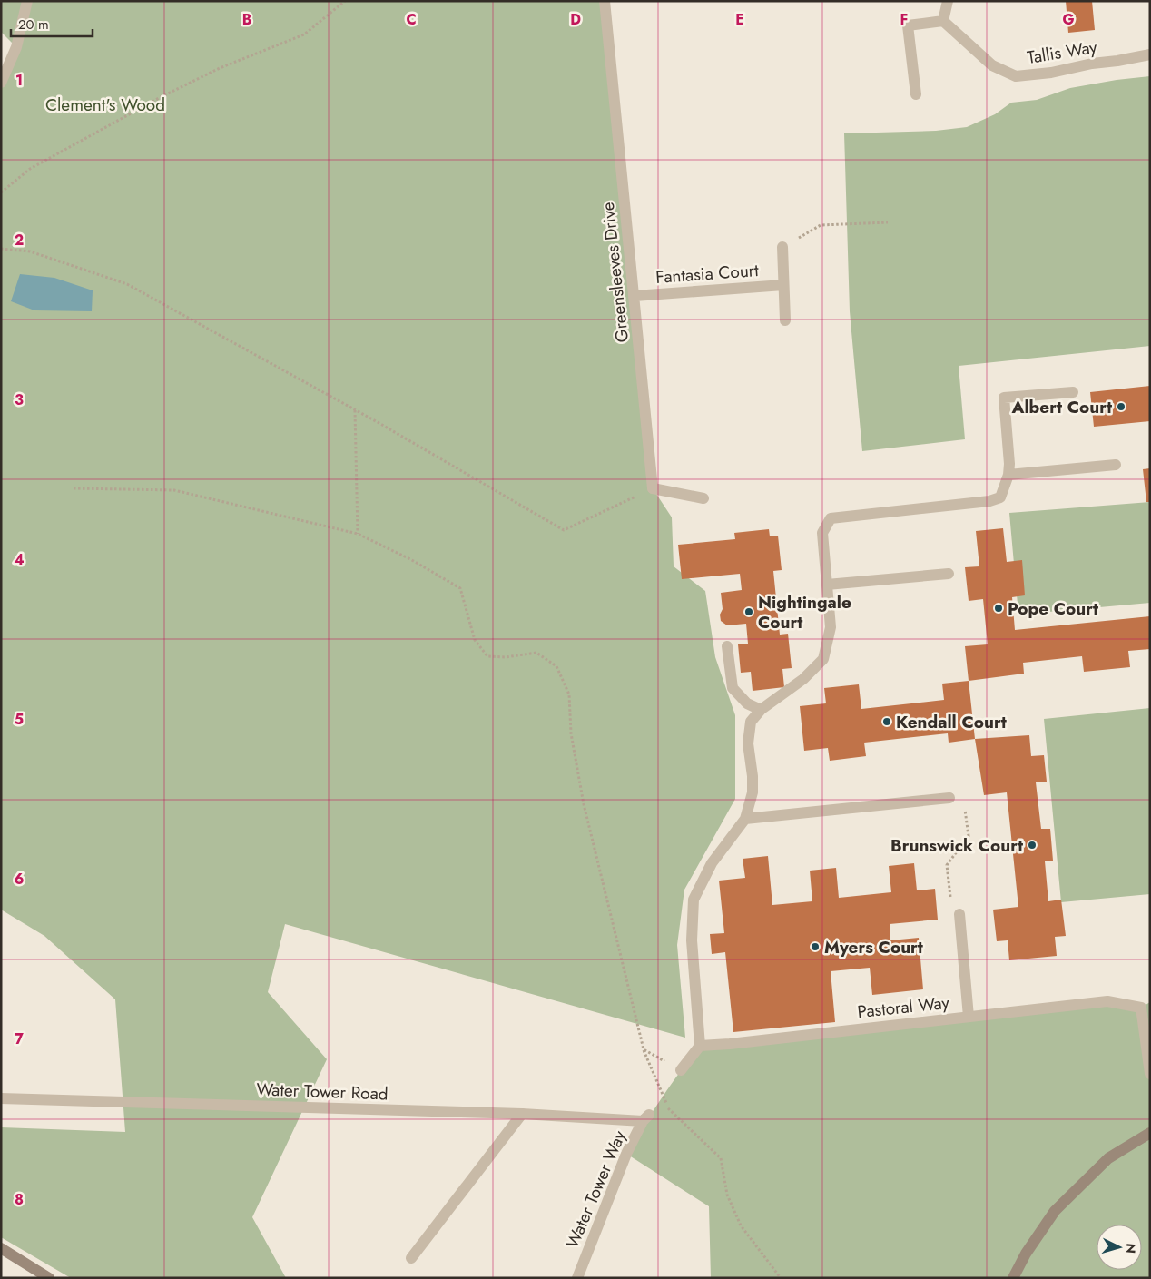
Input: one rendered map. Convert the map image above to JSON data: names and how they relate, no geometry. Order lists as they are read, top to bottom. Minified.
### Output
{"streets":{"street":["Tallis Way","Greensleeves Drive","Fantasia Court","Pastoral Way","Water Tower Road","Water Tower Way"]},"crossings":[["Greensleeves Drive","Fantasia Court"],["Water Tower Road","Water Tower Way"]],"parks":["Clement's Wood"],"places":["Albert Court","Pope Court","Nightingale Court","Kendall Court","Brunswick Court","Myers Court"],"scale_bar":"20 m","north":"right","grid":{"columns":["B","C","D","E","F","G"],"rows":["1","2","3","4","5","6","7","8"]}}
